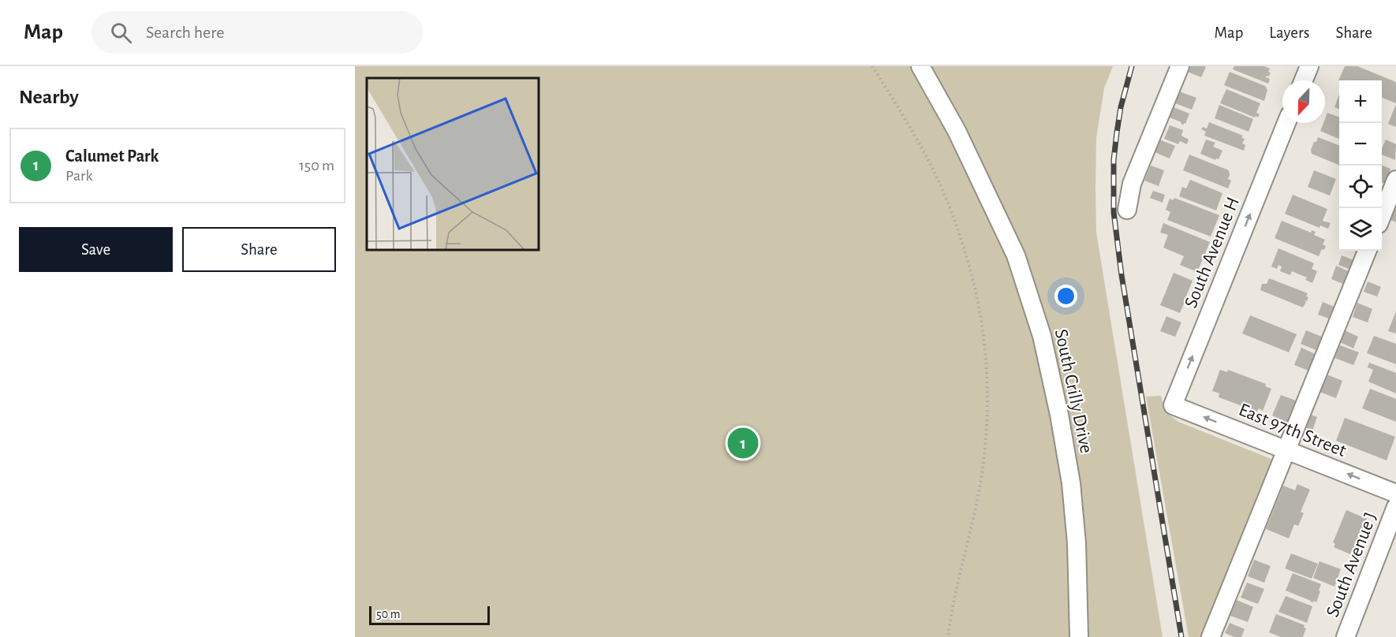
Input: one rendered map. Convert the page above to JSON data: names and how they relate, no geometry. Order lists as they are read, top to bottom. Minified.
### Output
{"streets":{"street":["South Avenue H","South Crilly Drive","East 97th Street","South Avenue J"]},"crossings":[["South Avenue H","East 97th Street"]],"one_way":["East 97th Street"],"scale_bar":"50 m","north":"bottom","page":{"header":"Map","search":"Search here","nav":["Map","Layers","Share"],"heading":"Nearby","map_buttons":["+","−"],"list":[{"mark":"1","name":"Calumet Park","note":"Park","value":"150 m"}],"buttons":["Save","Share"],"pins":"1","scale":"50 m"}}
